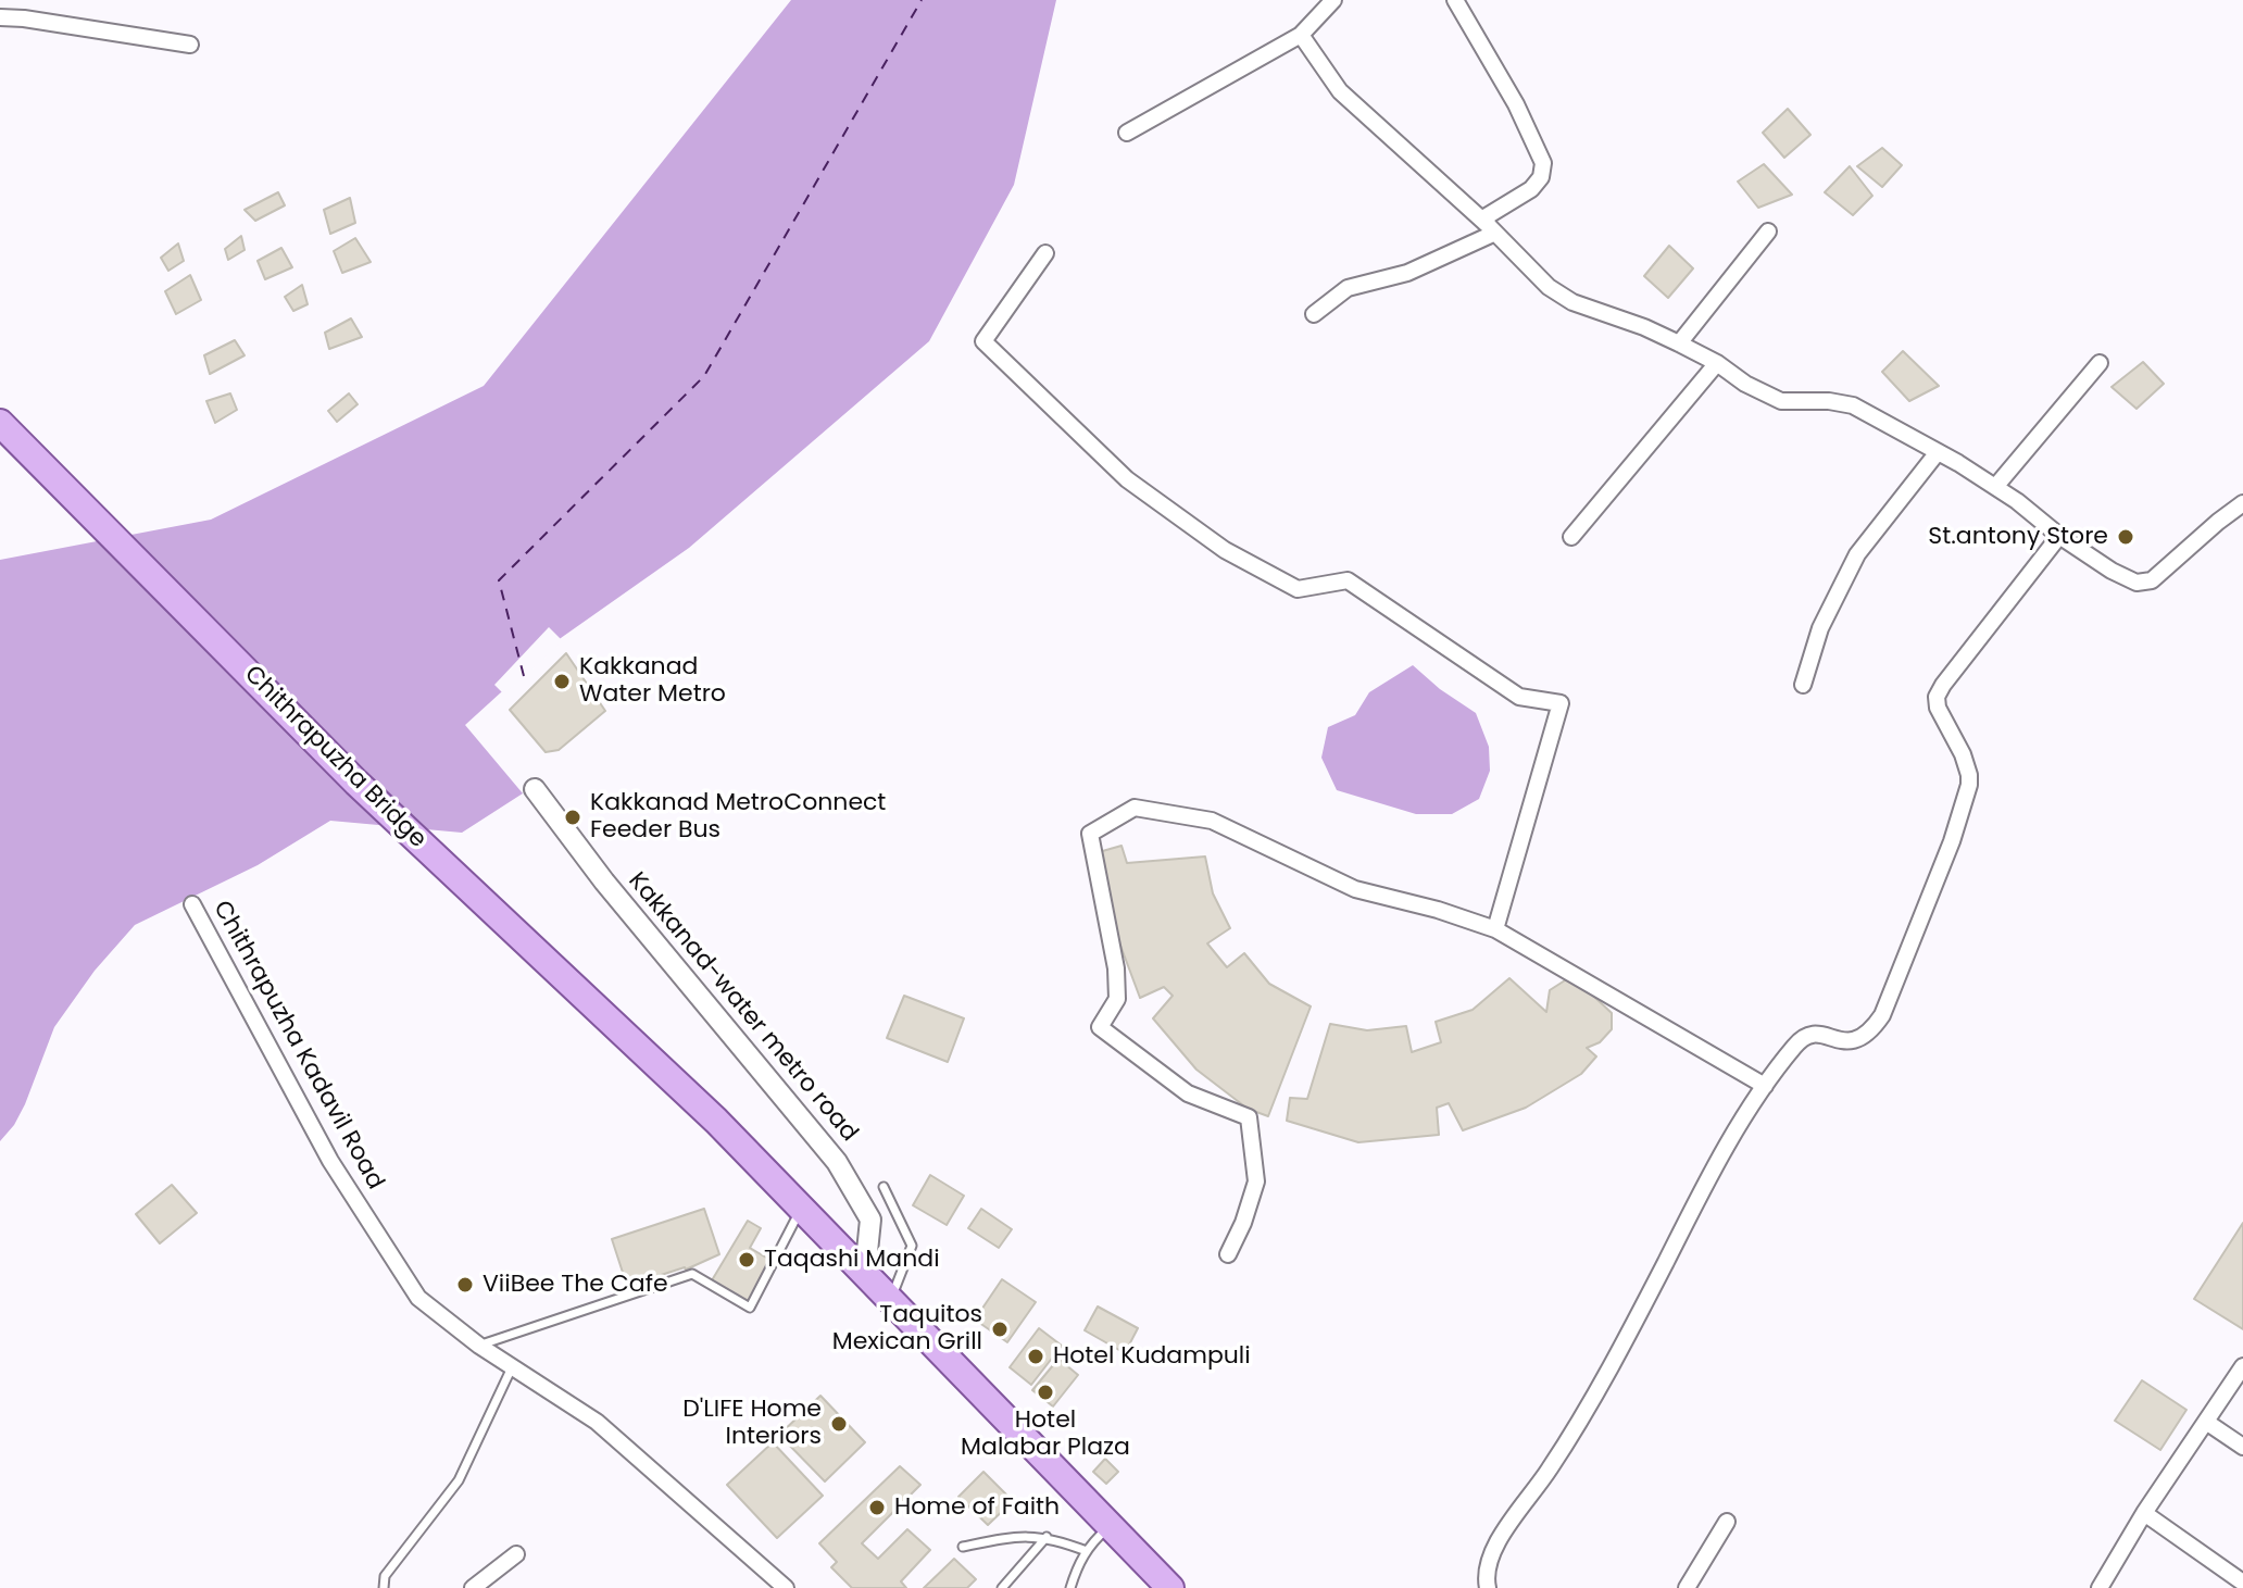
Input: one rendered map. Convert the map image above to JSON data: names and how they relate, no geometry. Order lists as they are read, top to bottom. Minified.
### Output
{"streets":{"main road":["Chithrapuzha Bridge"],"street":["Kakkanad-water metro road","Chithrapuzha Kadavil Road"]},"crossings":[["Chithrapuzha Bridge","Kakkanad-water metro road"]],"places":["St.antony Store","Kakkanad Water Metro","Kakkanad MetroConnect Feeder Bus","Taqashi Mandi","ViiBee The Cafe","Taquitos Mexican Grill","Hotel Kudampuli","Hotel Malabar Plaza","D'LIFE Home Interiors","Home of Faith"]}
